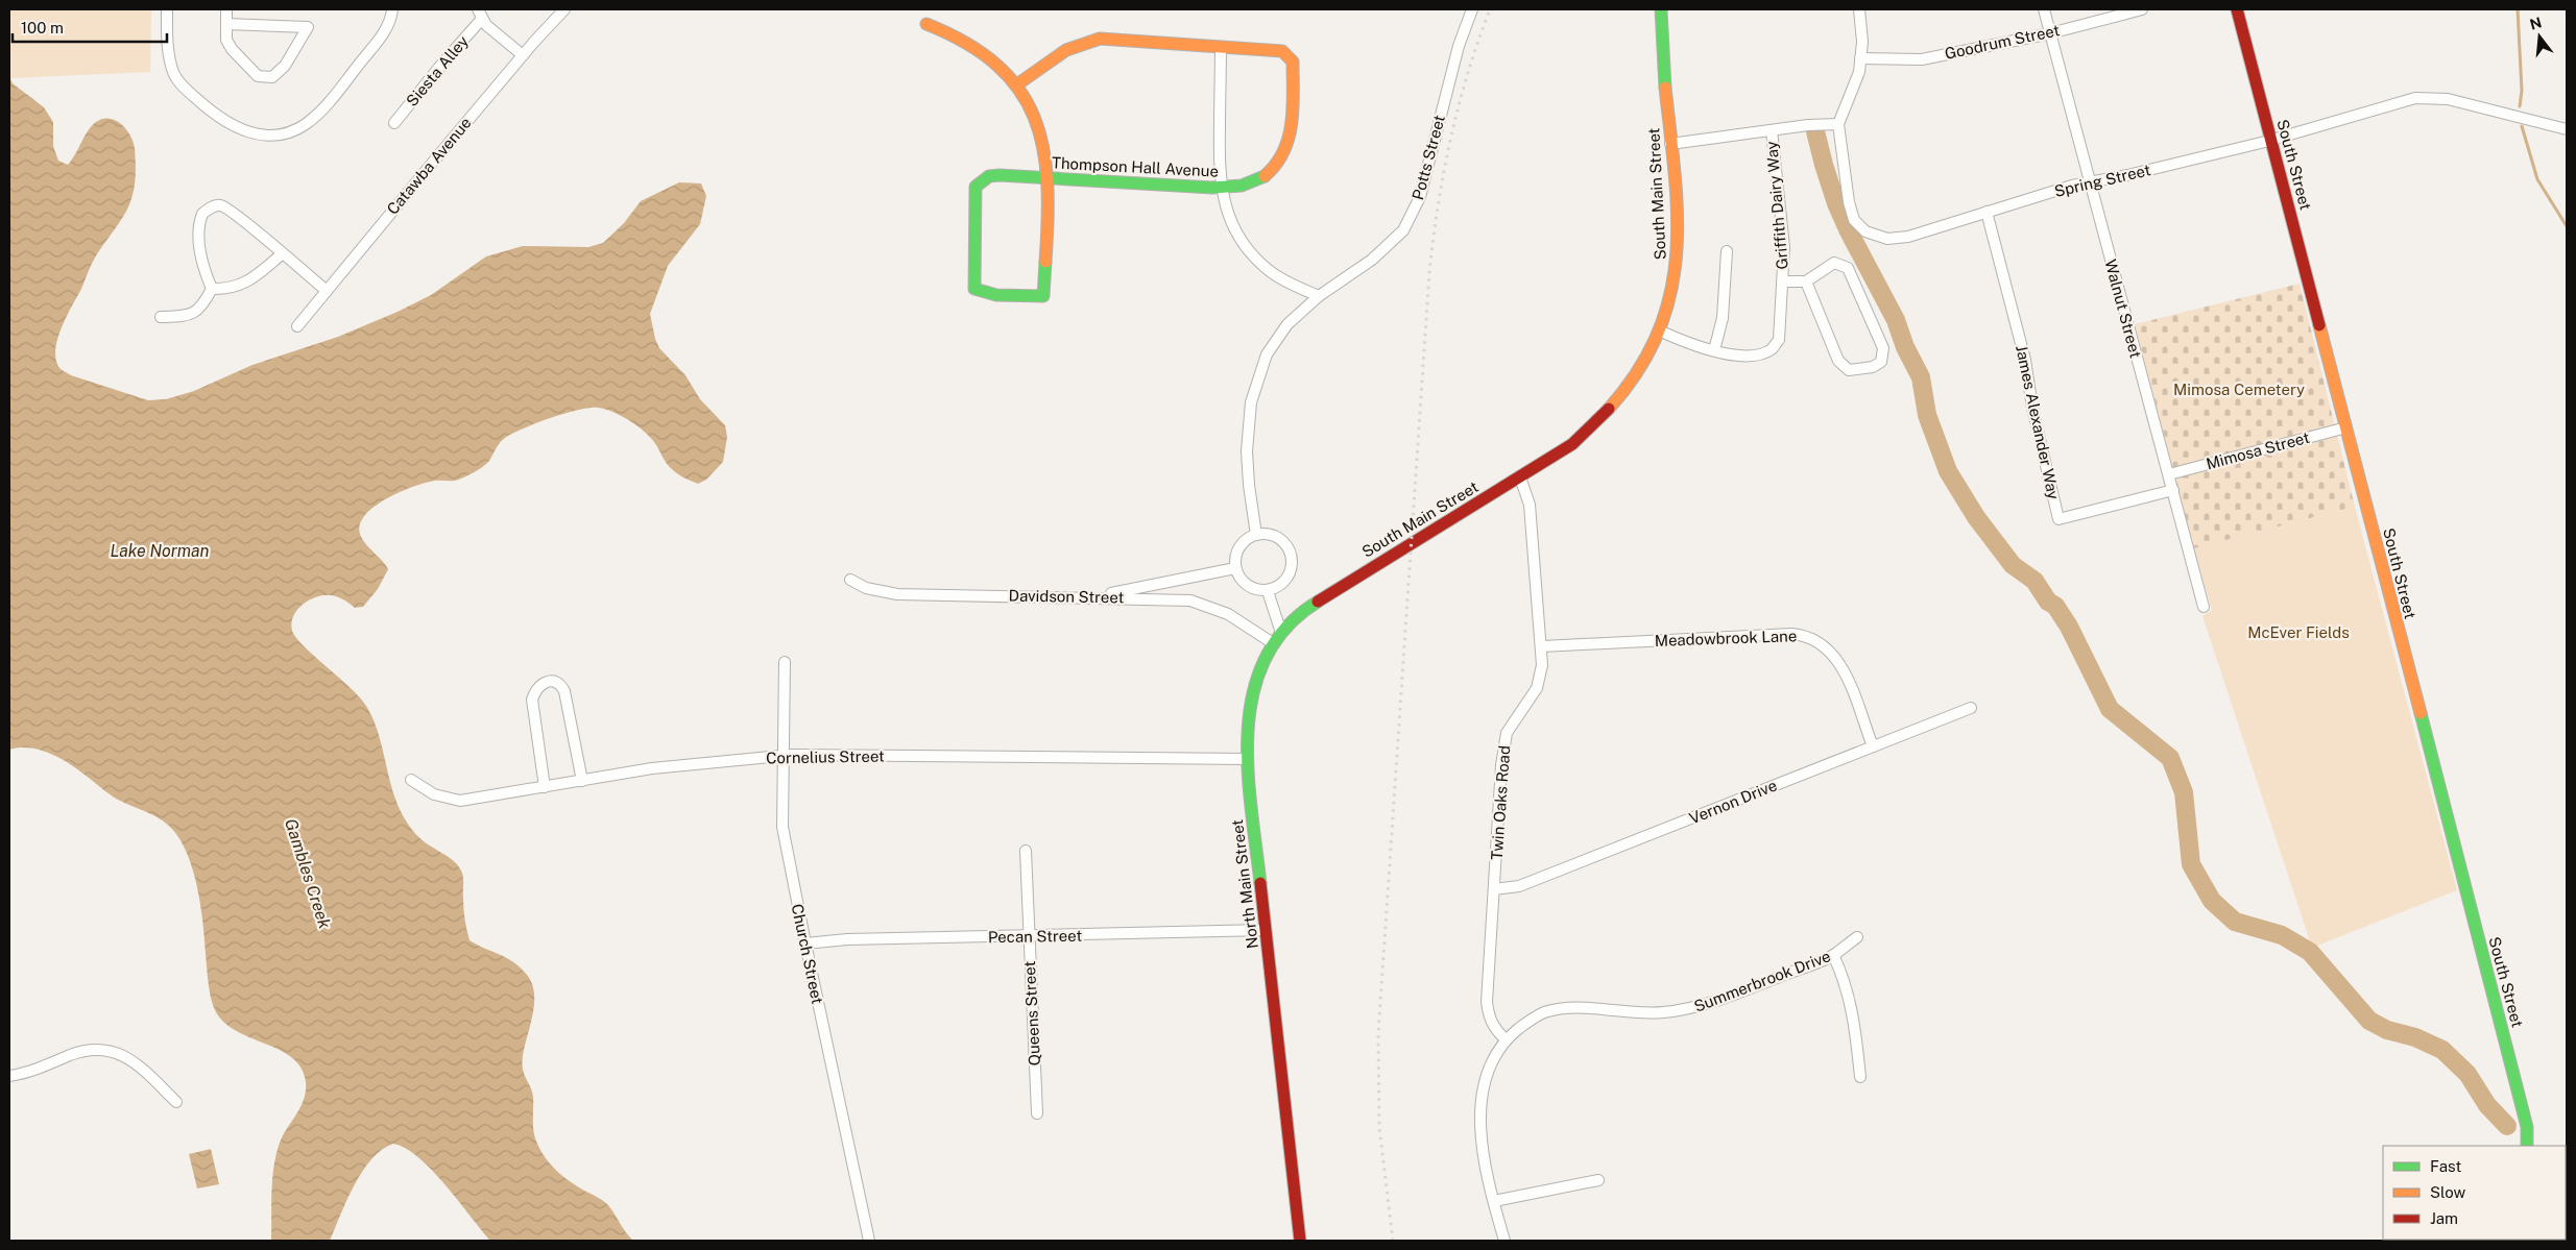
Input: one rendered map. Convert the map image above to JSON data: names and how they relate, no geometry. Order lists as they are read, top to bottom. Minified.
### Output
{"streets":{"street":["Goodrum Street","Siesta Alley","Potts Street","South Street","Catawba Avenue","Thompson Hall Avenue","Spring Street","South Main Street","Griffith Dairy Way","Walnut Street","James Alexander Way","Mimosa Street","Davidson Street","Meadowbrook Lane","Cornelius Street","Vernon Drive","Twin Oaks Road","North Main Street","Pecan Street","Church Street","Summerbrook Drive","Queens Street"]},"crossings":[["Goodrum Street","Walnut Street"],["South Street","Spring Street"],["South Street","Mimosa Street"],["Spring Street","Walnut Street"],["Spring Street","James Alexander Way"],["South Main Street","Griffith Dairy Way"],["South Main Street","Twin Oaks Road"],["South Main Street","North Main Street"],["Walnut Street","James Alexander Way"],["Walnut Street","Mimosa Street"],["Davidson Street","North Main Street"],["Meadowbrook Lane","Vernon Drive"],["Meadowbrook Lane","Twin Oaks Road"],["Cornelius Street","North Main Street"],["Cornelius Street","Church Street"],["Vernon Drive","Twin Oaks Road"],["Twin Oaks Road","Summerbrook Drive"],["North Main Street","Pecan Street"],["Pecan Street","Church Street"],["Pecan Street","Queens Street"]],"water":["Lake Norman","Gambles Creek"],"parks":["Mimosa Cemetery","McEver Fields"],"legend":["Fast","Slow","Jam"],"scale_bar":"100 m","north":"top"}
